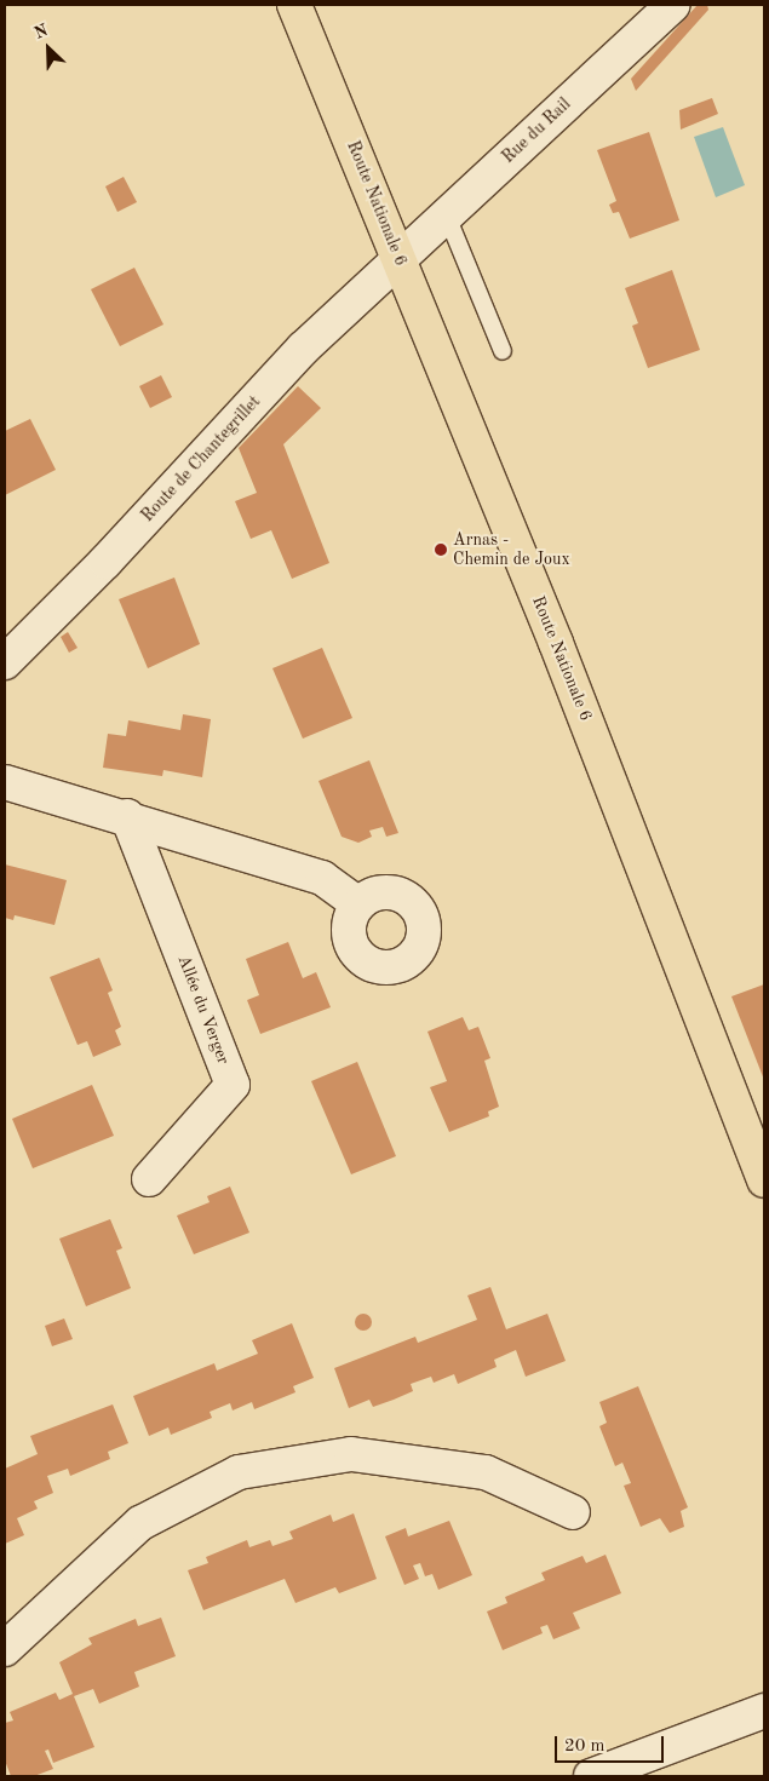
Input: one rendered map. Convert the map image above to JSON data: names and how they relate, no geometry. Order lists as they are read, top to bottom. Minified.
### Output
{"streets":{"main road":["Route Nationale 6"],"street":["Rue du Rail","Route de Chantegrillet","Allée du Verger"]},"crossings":[["Rue du Rail","Route Nationale 6"],["Rue du Rail","Route de Chantegrillet"],["Route Nationale 6","Route de Chantegrillet"]],"places":["Arnas - Chemin de Joux"],"scale_bar":"20 m","north":"top left"}
